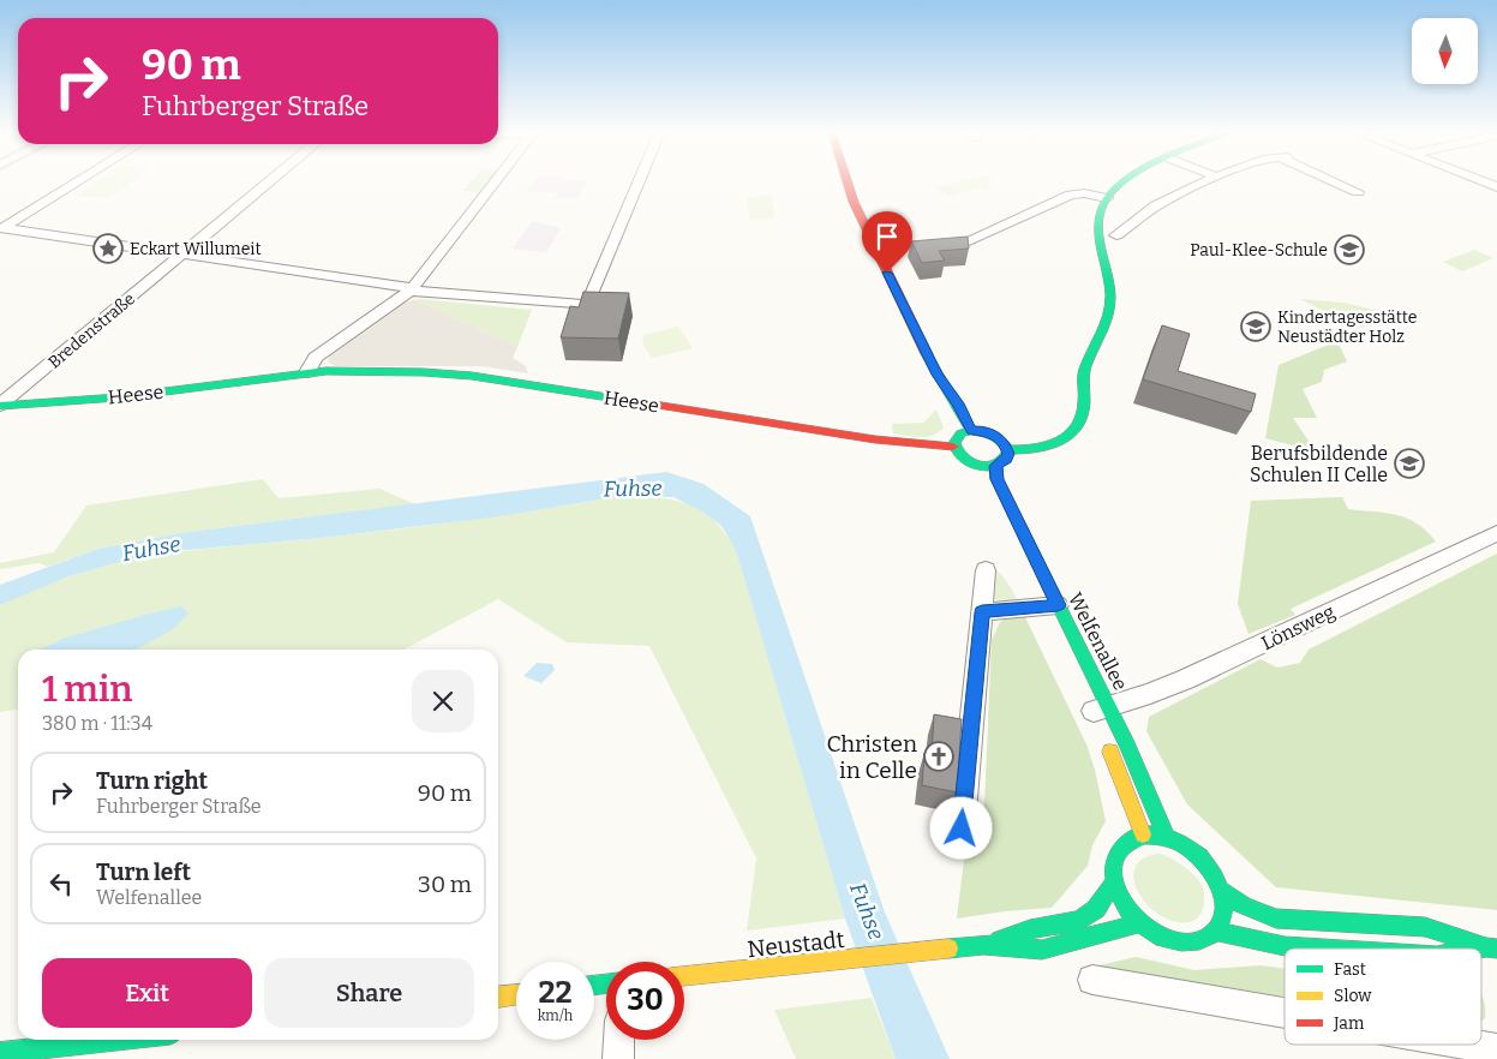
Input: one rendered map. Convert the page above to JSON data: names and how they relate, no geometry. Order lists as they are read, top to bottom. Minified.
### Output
{"streets":{"main road":["Heese","Welfenallee","Neustadt"],"street":["Bredenstraße","Lönsweg"]},"crossings":[["Bredenstraße","Heese"],["Heese","Welfenallee"],["Lönsweg","Welfenallee"]],"water":["Fuhse"],"places":{"place":["Eckart Willumeit"],"school or university":["Paul-Klee-Schule","Kindertagesstätte Neustädter Holz","Berufsbildende Schulen II Celle"],"church":["Christen in Celle"]},"legend":["Fast","Slow","Jam"],"north":"bottom","page":{"turn":["90 m","Fuhrberger Straße"],"heading":["1 min","380 m · 11:34"],"list":[{"name":"Turn right","note":"Fuhrberger Straße","value":"90 m"},{"name":"Turn left","note":"Welfenallee","value":"30 m"}],"buttons":["Exit","Share"],"speed":"22 km/h","limit":"30"}}
